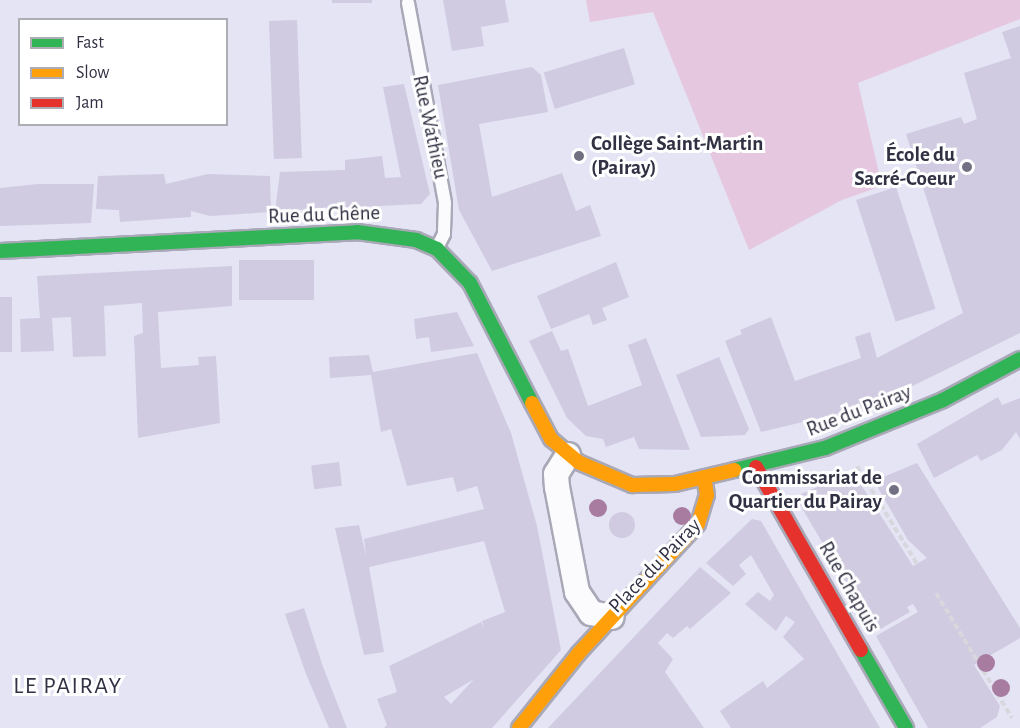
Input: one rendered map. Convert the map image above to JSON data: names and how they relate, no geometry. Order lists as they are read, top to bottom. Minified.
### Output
{"streets":{"main road":["Rue du Chêne","Rue du Pairay","Place du Pairay","Rue Chapuis"],"lane":["Rue Wathieu"]},"crossings":[["Rue Wathieu","Rue du Chêne"],["Rue du Chêne","Place du Pairay"],["Rue du Pairay","Place du Pairay"],["Rue du Pairay","Rue Chapuis"]],"districts":["LE PAIRAY"],"places":["Collège Saint-Martin (Pairay)","École du Sacré-Coeur","Commissariat de Quartier du Pairay"],"legend":["Fast","Slow","Jam"]}
